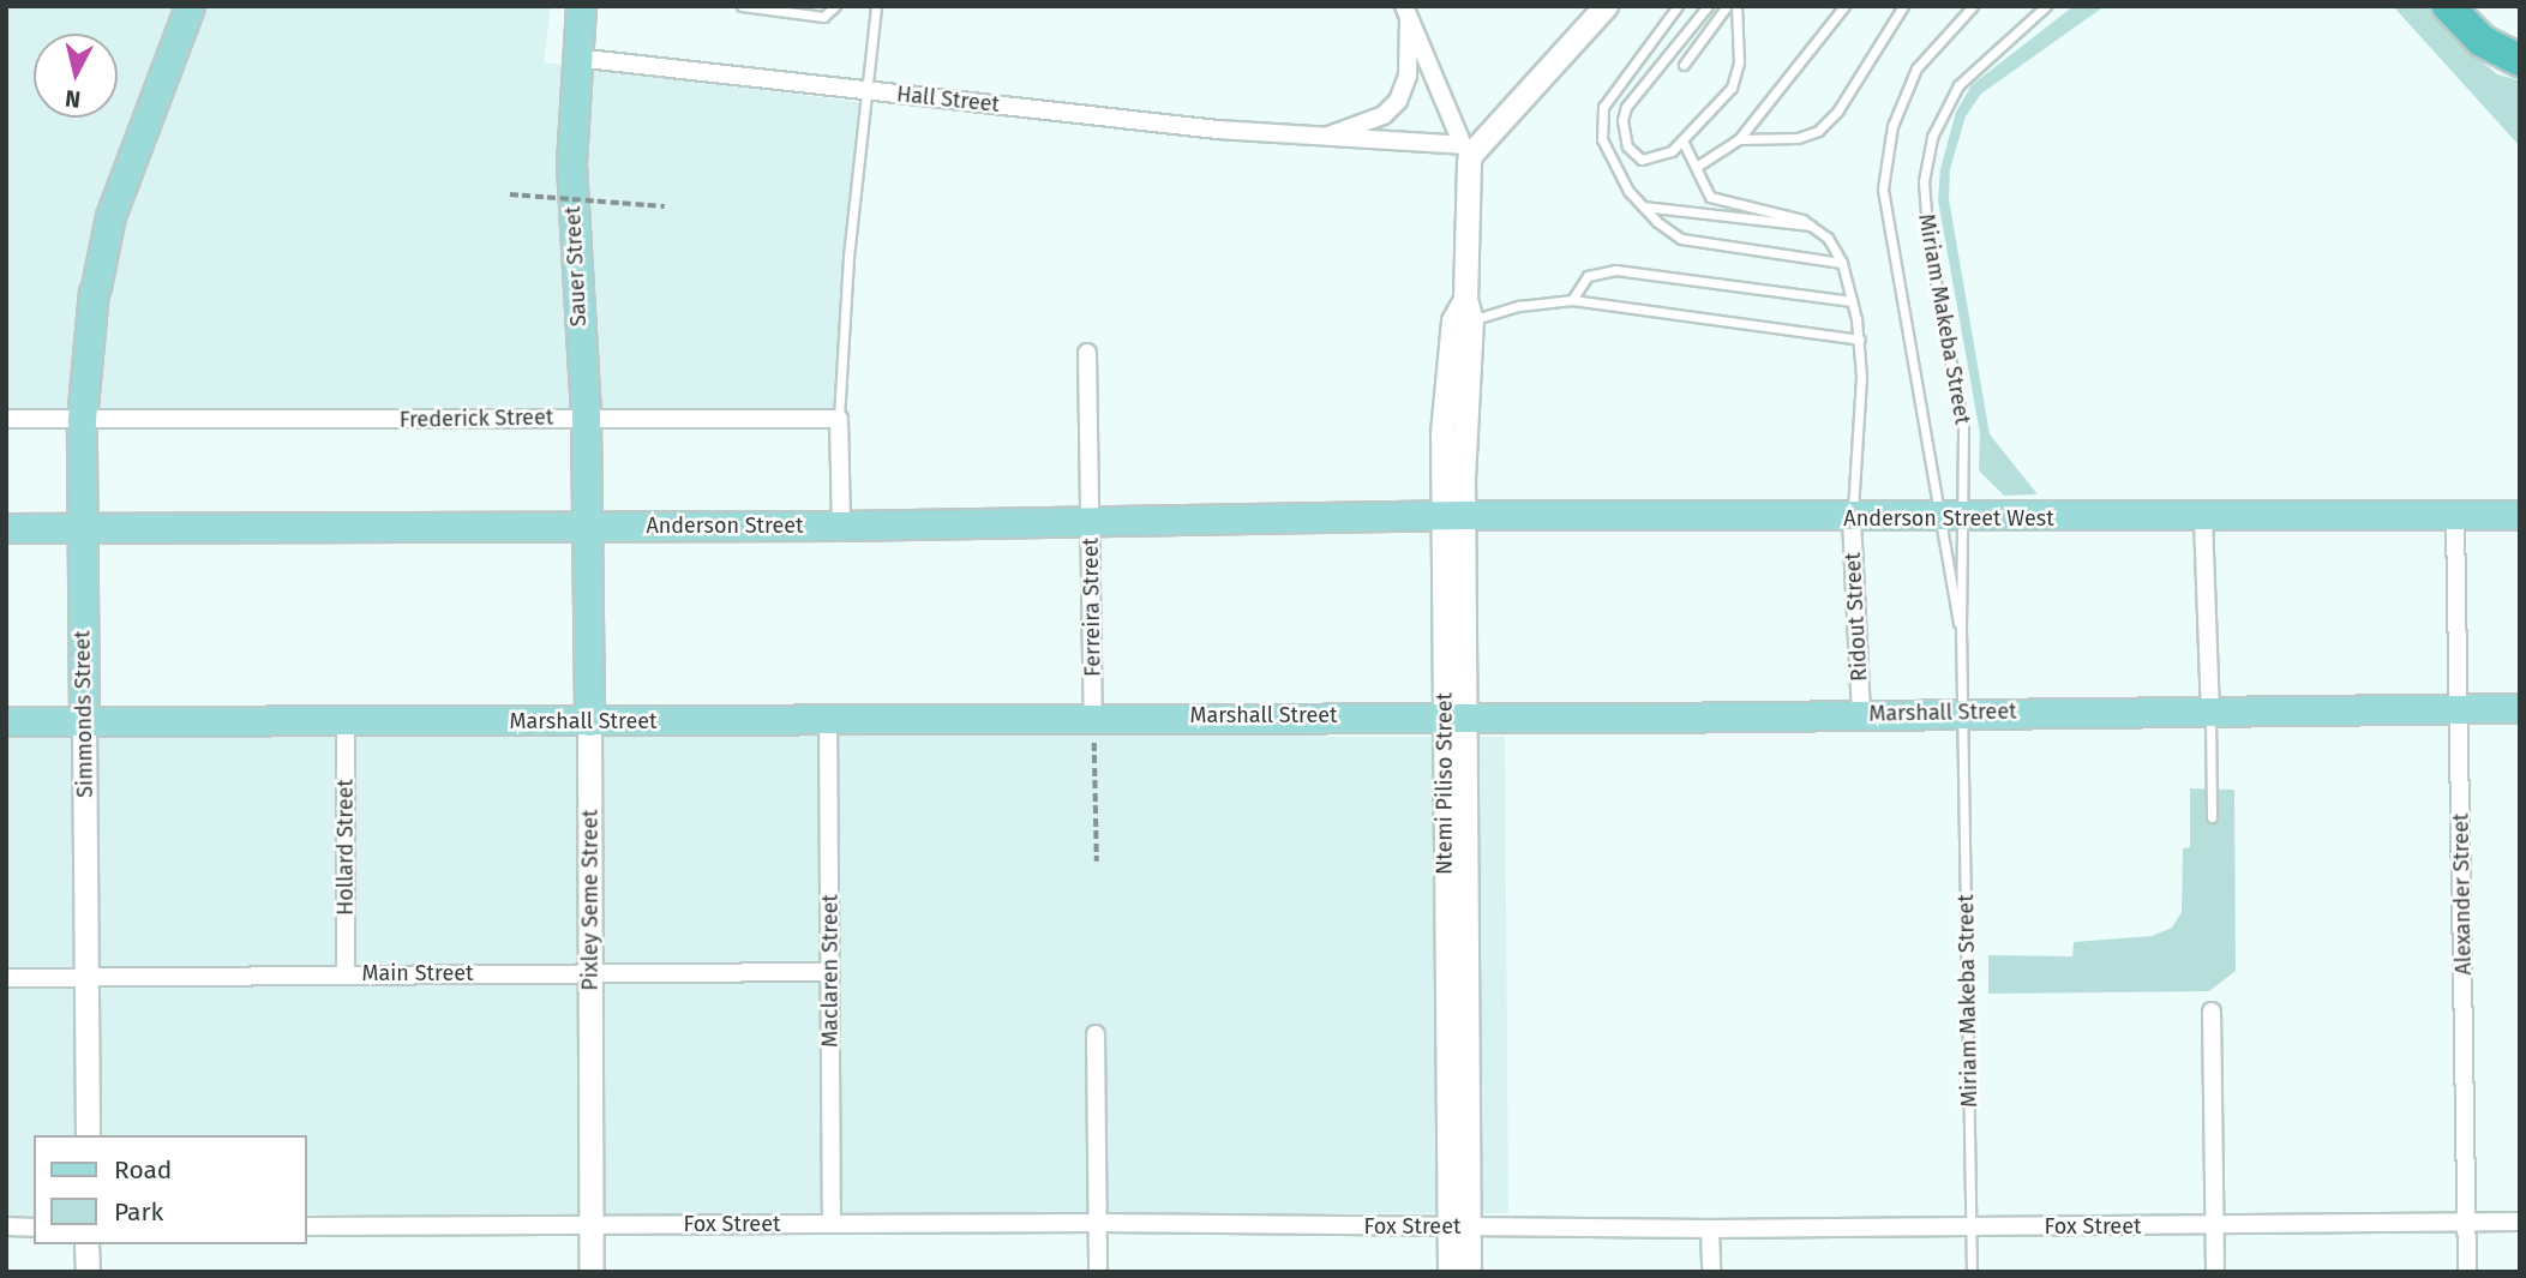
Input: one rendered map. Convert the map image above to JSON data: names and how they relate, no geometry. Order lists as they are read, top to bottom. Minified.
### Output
{"streets":{"main road":["Sauer Street","Anderson Street West","Anderson Street","Marshall Street","Simmonds Street","Pixley Seme Street"],"street":["Hall Street","Frederick Street","Ferreira Street","Ridout Street","Ntemi Piliso Street","Hollard Street","Alexander Street","Maclaren Street","Main Street","Fox Street"],"lane":["Miriam Makeba Street"]},"crossings":[["Hall Street","Sauer Street"],["Hall Street","Ntemi Piliso Street"],["Sauer Street","Frederick Street"],["Sauer Street","Anderson Street"],["Sauer Street","Pixley Seme Street"],["Miriam Makeba Street","Anderson Street West"],["Miriam Makeba Street","Marshall Street"],["Miriam Makeba Street","Fox Street"],["Frederick Street","Simmonds Street"],["Anderson Street West","Anderson Street"],["Anderson Street West","Ridout Street"],["Anderson Street West","Ntemi Piliso Street"],["Anderson Street West","Alexander Street"],["Anderson Street","Ferreira Street"],["Anderson Street","Simmonds Street"],["Anderson Street","Ntemi Piliso Street"],["Anderson Street","Pixley Seme Street"],["Ferreira Street","Marshall Street"],["Ridout Street","Marshall Street"],["Marshall Street","Simmonds Street"],["Marshall Street","Ntemi Piliso Street"],["Marshall Street","Hollard Street"],["Marshall Street","Alexander Street"],["Marshall Street","Pixley Seme Street"],["Marshall Street","Maclaren Street"],["Simmonds Street","Main Street"],["Ntemi Piliso Street","Fox Street"],["Hollard Street","Main Street"],["Alexander Street","Fox Street"],["Pixley Seme Street","Main Street"],["Pixley Seme Street","Fox Street"],["Maclaren Street","Main Street"],["Maclaren Street","Fox Street"]],"legend":["Road","Park"],"north":"bottom"}
